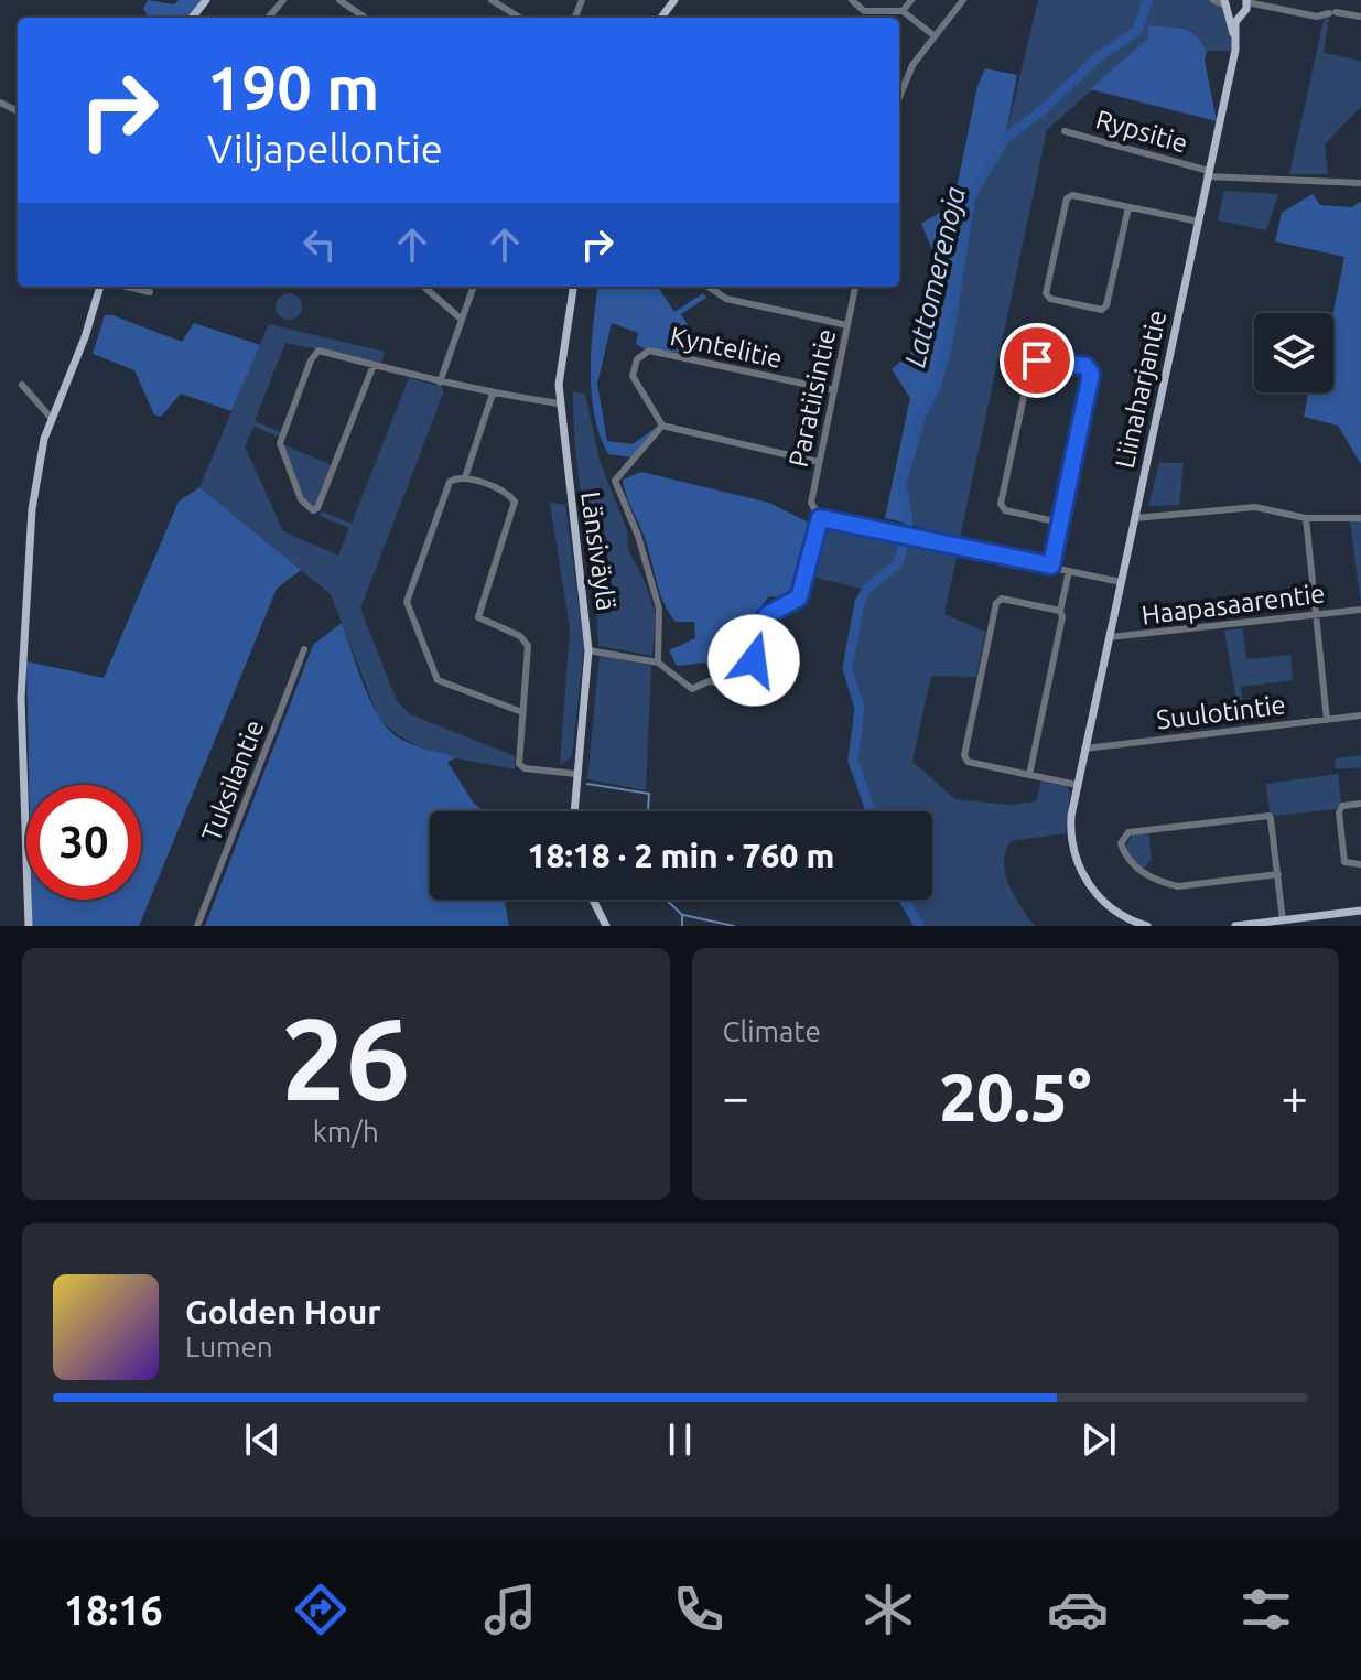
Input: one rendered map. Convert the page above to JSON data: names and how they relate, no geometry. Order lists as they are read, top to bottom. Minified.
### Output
{"streets":{"main road":["Liinaharjantie","Länsiväylä"],"street":["Rypsitie","Kyntelitie","Paratiisintie","Haapasaarentie","Suulotintie","Tuksilantie"]},"crossings":[["Rypsitie","Liinaharjantie"],["Kyntelitie","Paratiisintie"],["Liinaharjantie","Haapasaarentie"],["Liinaharjantie","Suulotintie"]],"water":["Lattomerenoja"],"page":{"turn":["190 m","Viljapellontie"],"limit":"30","trip":"18:18 · 2 min · 760 m","tile":[["26","km/h"],"Climate"],"heat":["−","20.5°","+"],"song":["Golden Hour","Lumen"],"tabs":"18:16"}}
